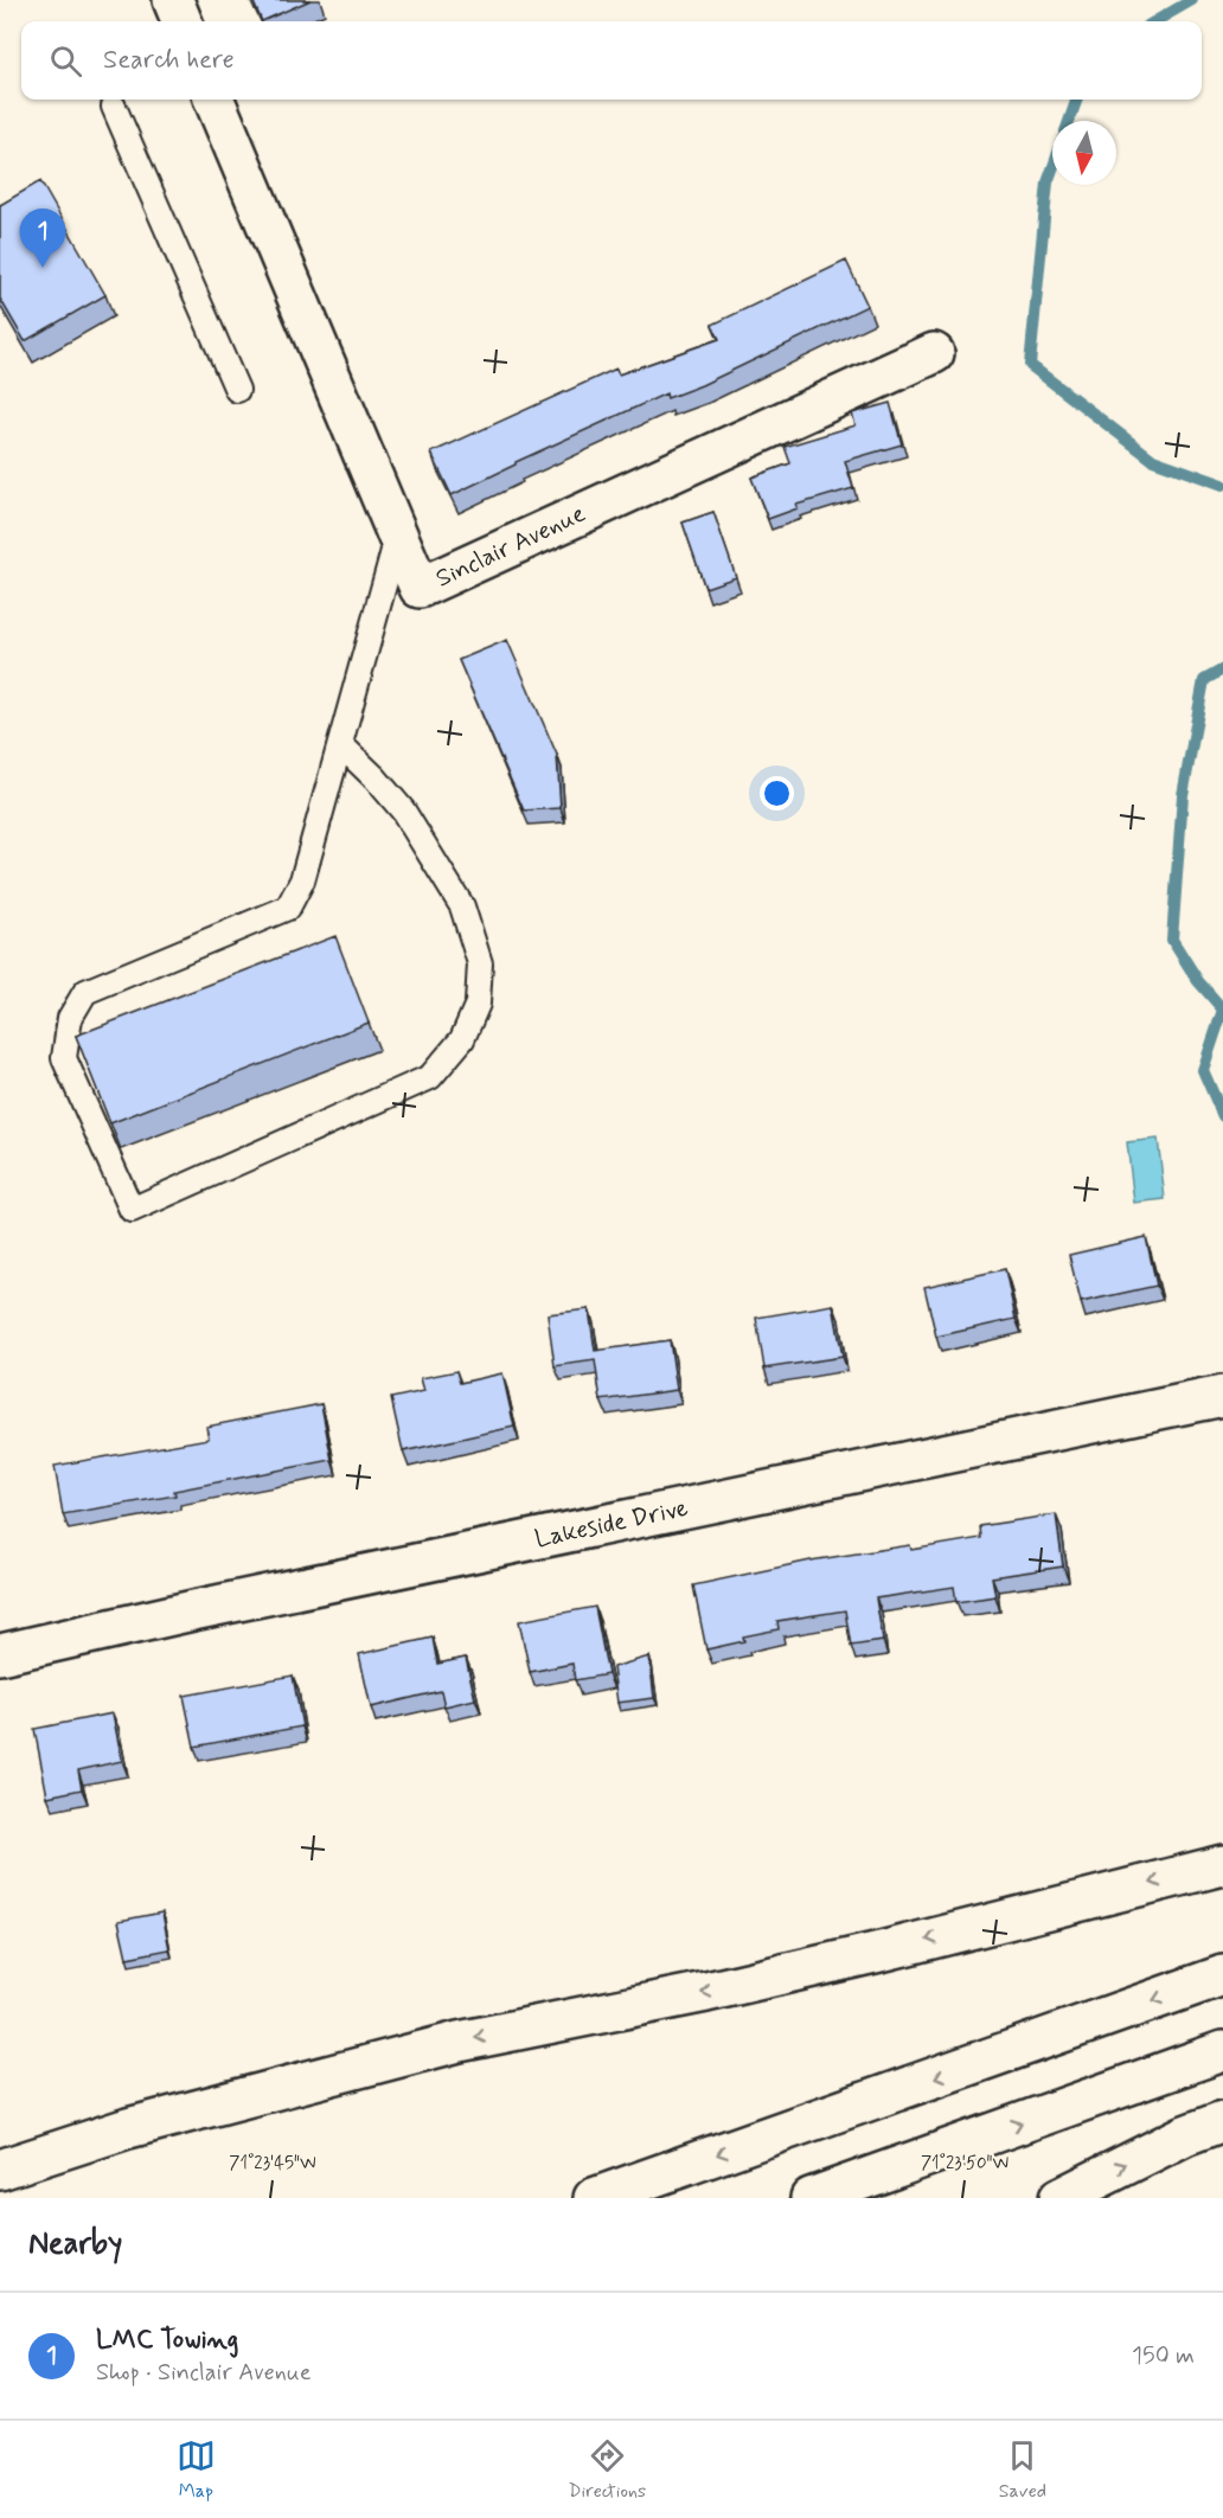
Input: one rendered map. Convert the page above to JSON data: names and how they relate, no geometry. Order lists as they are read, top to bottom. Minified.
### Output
{"streets":{"main road":["Sinclair Avenue","Lakeside Drive"]},"north":"bottom","page":{"search":"Search here","pins":"1","heading":"Nearby","list":[{"mark":"1","name":"LMC Towing","note":"Shop · Sinclair Avenue","value":"150 m"}],"nav":["Map","Directions","Saved"]},"coordinates":["71°23'45\"W","71°23'50\"W"]}
